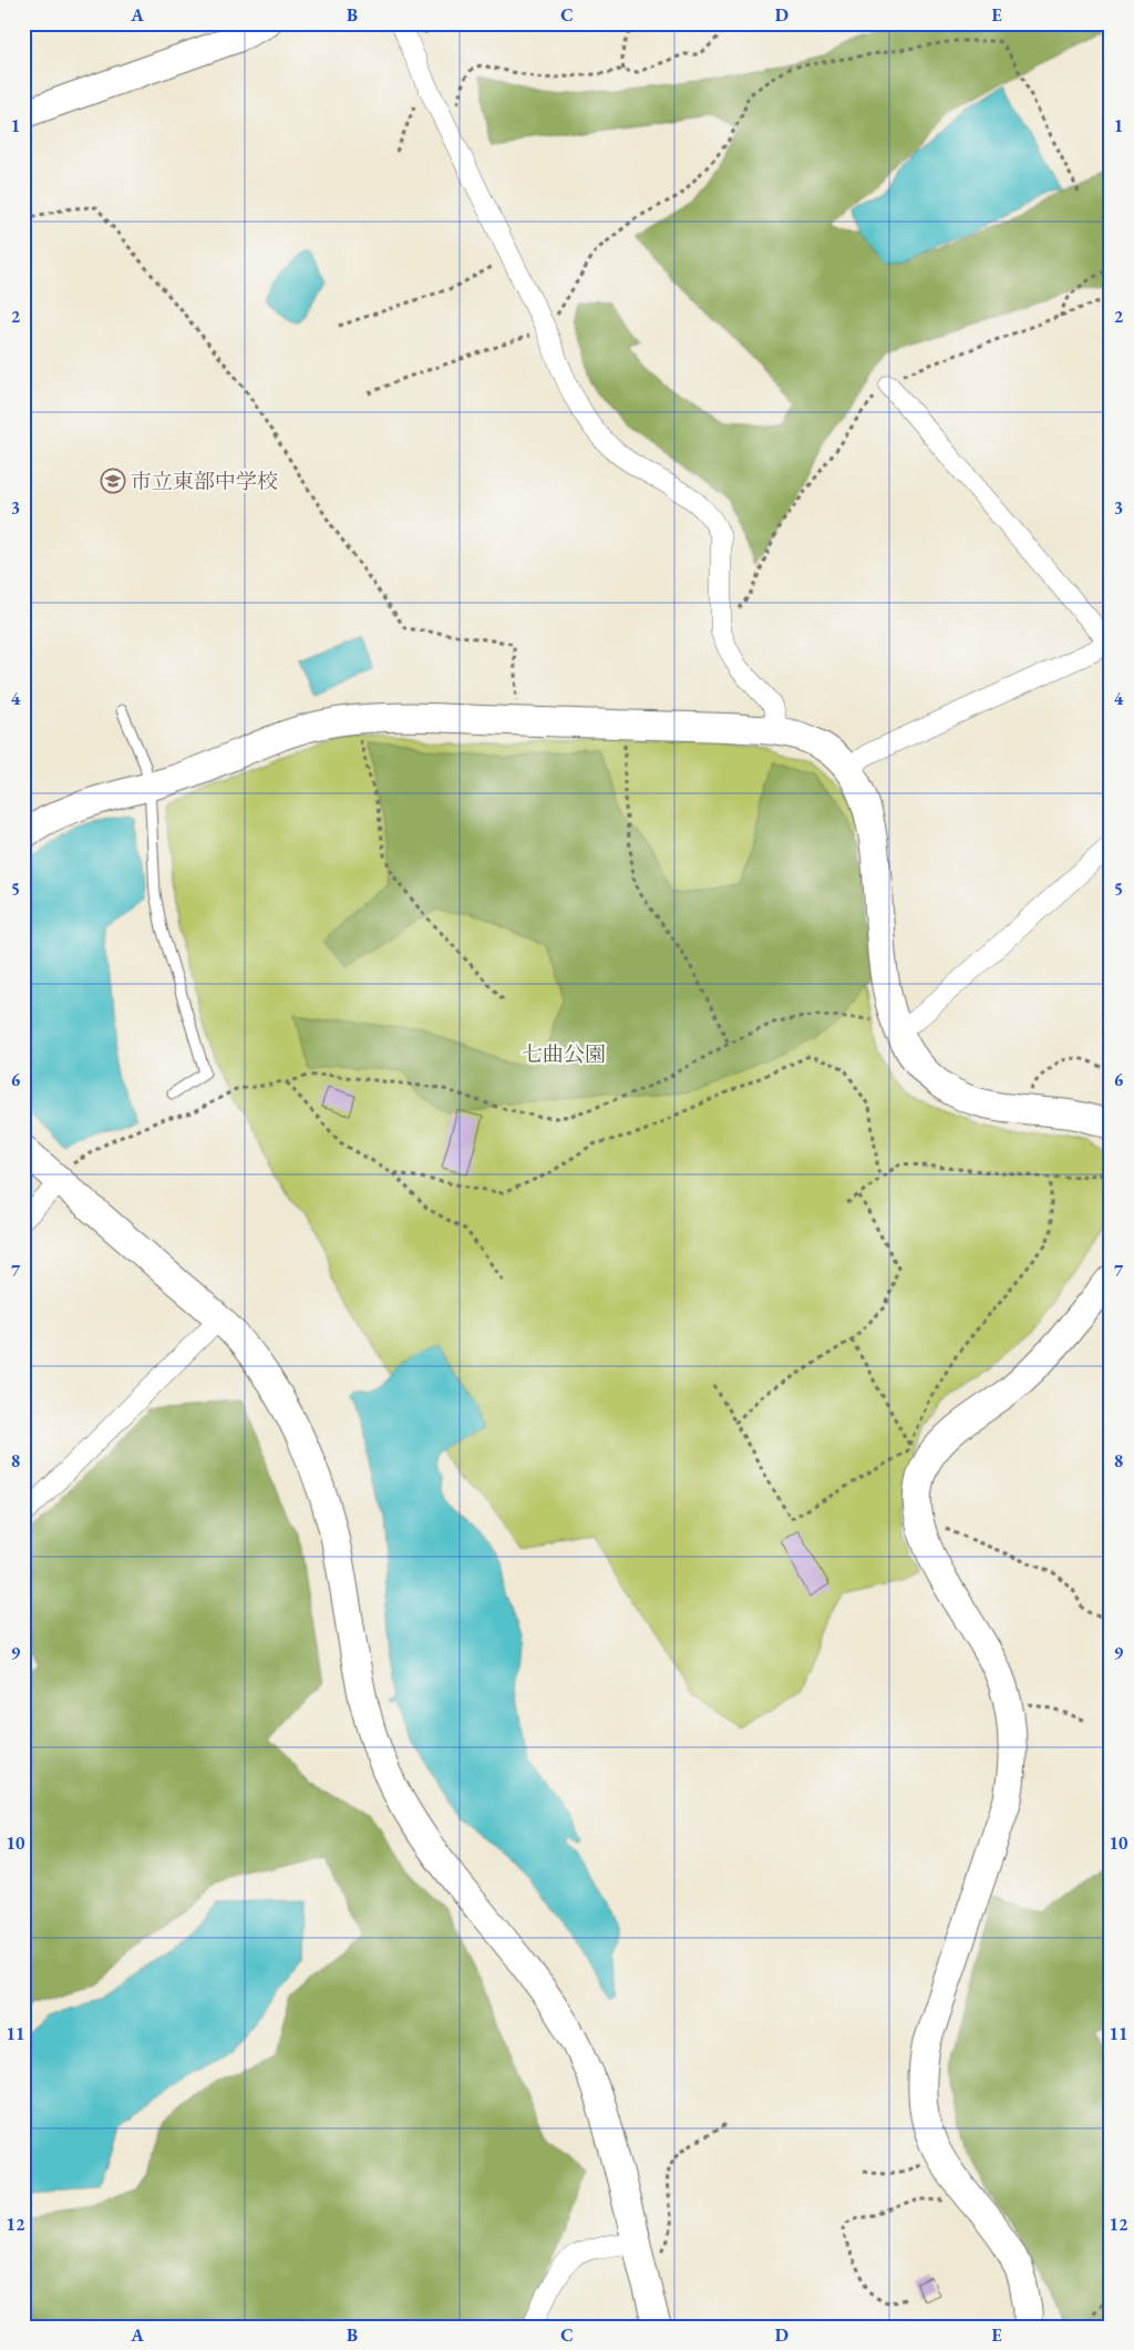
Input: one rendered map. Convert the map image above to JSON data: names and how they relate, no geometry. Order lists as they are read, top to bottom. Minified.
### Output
{"parks":["七曲公園"],"places":{"school or university":["市立東部中学校"]},"grid":{"columns":["A","B","C","D","E"],"rows":["1","2","3","4","5","6","7","8","9","10","11","12"]}}
